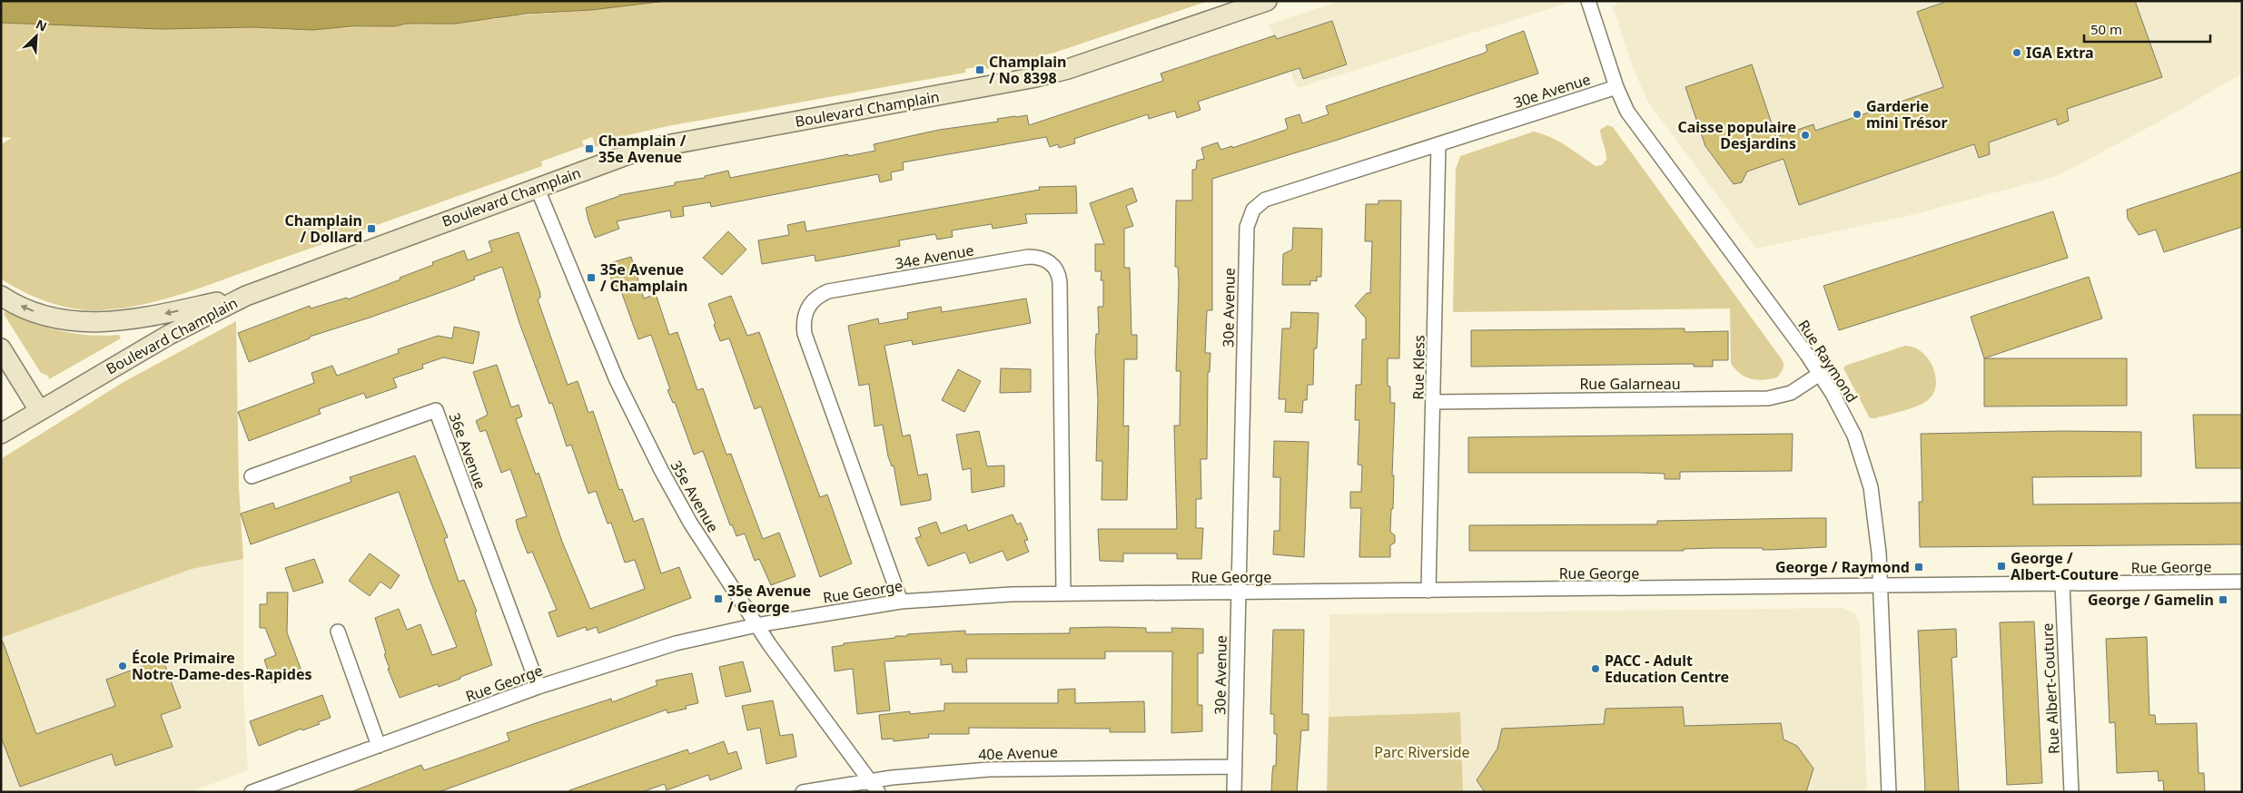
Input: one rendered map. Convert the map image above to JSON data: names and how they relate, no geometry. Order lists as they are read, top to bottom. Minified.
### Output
{"streets":{"main road":["Boulevard Champlain"],"street":["30e Avenue","34e Avenue","Rue Raymond","Rue Kless","Rue Galarneau","36e Avenue","35e Avenue","Rue George","Rue Albert-Couture","40e Avenue"]},"crossings":[["30e Avenue","Rue Raymond"],["30e Avenue","Rue Kless"],["30e Avenue","Rue George"],["30e Avenue","40e Avenue"],["Boulevard Champlain","35e Avenue"],["34e Avenue","Rue George"],["Rue Raymond","Rue Galarneau"],["Rue Raymond","Rue George"],["Rue Kless","Rue Galarneau"],["Rue Kless","Rue George"],["36e Avenue","Rue George"],["35e Avenue","Rue George"],["35e Avenue","40e Avenue"],["Rue George","Rue Albert-Couture"]],"parks":["Parc Riverside"],"places":{"other":["IGA Extra","Garderie mini Trésor","Caisse populaire Desjardins","École Primaire Notre-Dame-des-Rapides","PACC - Adult Education Centre"],"transit":["Champlain / No 8398","Champlain / 35e Avenue","Champlain / Dollard","35e Avenue / Champlain","George / Albert-Couture","George / Raymond","35e Avenue / George","George / Gamelin"]},"scale_bar":"50 m","north":"top right"}
